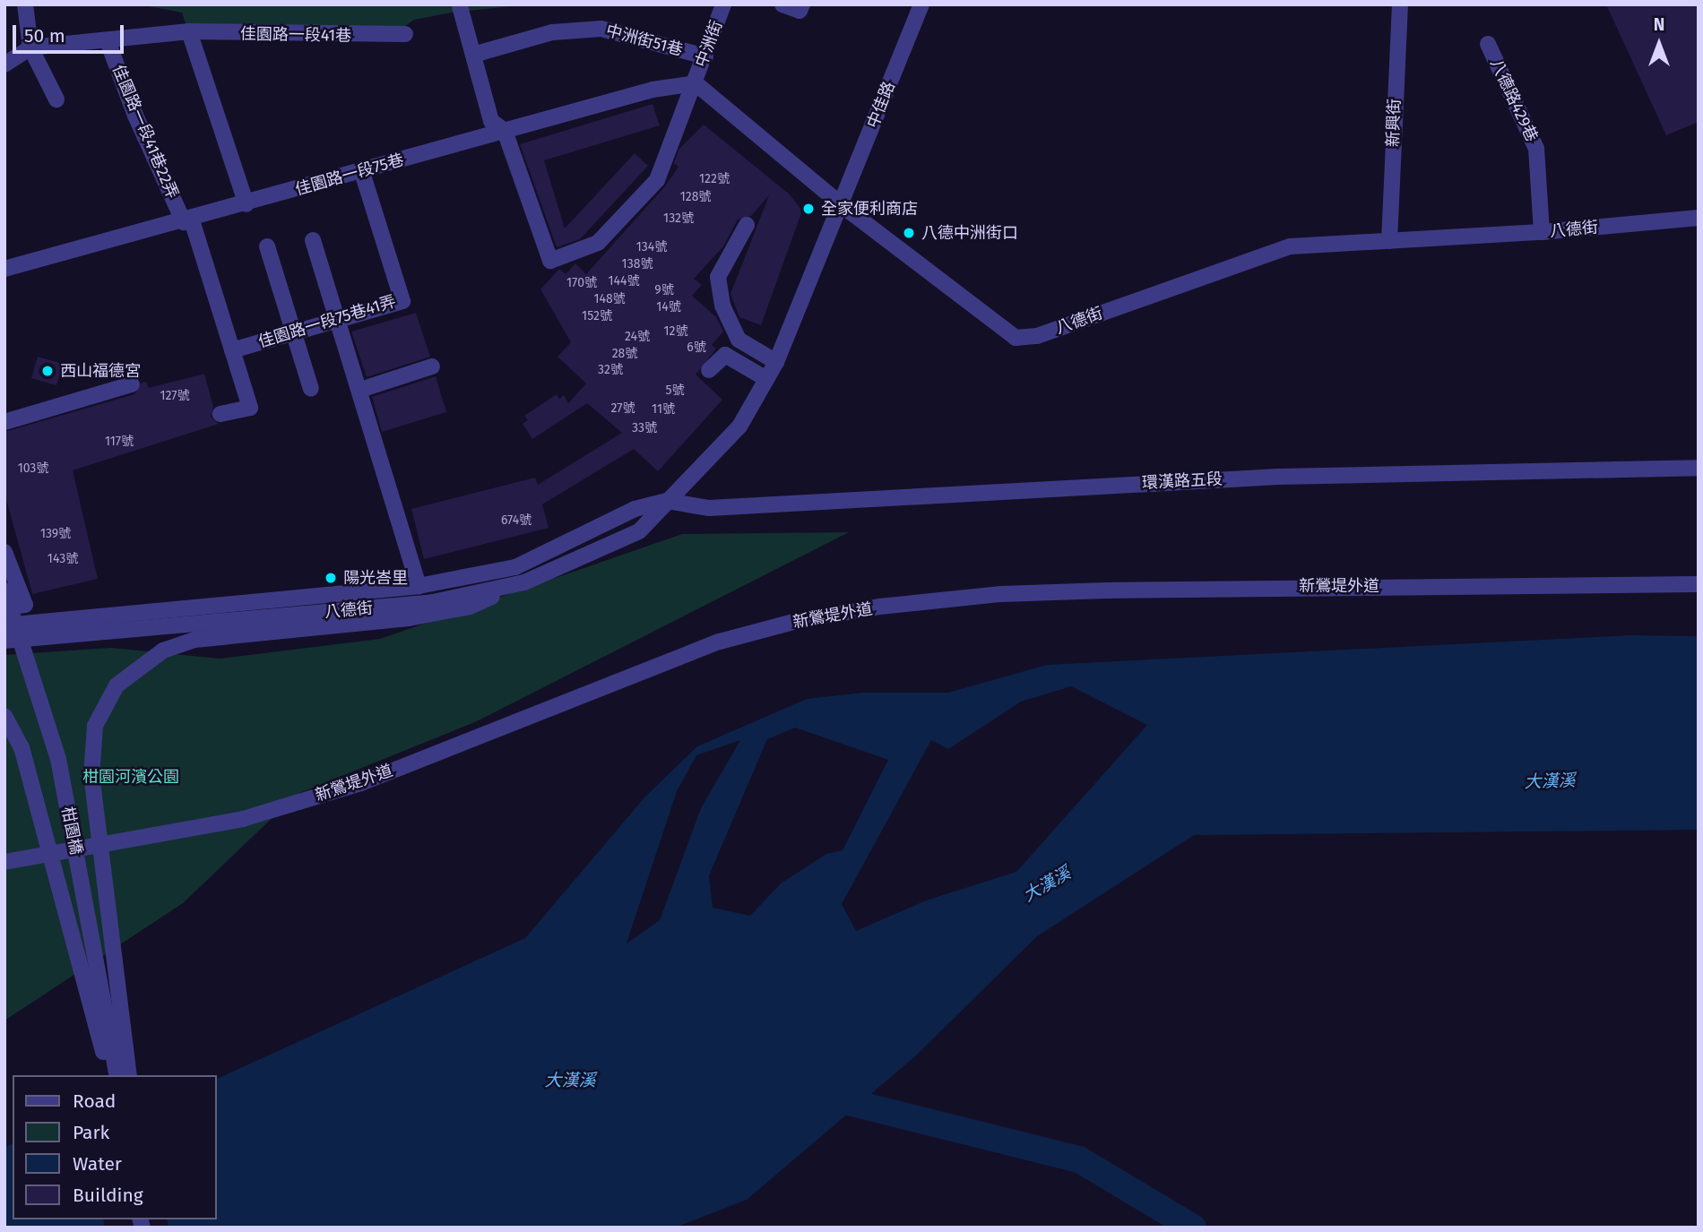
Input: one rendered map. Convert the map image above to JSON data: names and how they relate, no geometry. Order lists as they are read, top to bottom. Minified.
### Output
{"streets":{"street":["佳園路一段41巷","中洲街51巷","中洲街","八德路429巷","中佳路","新興街","佳園路一段41巷22弄","佳園路一段75巷","八德街","佳園路一段75巷41弄","環漢路五段","新鶯堤外道","柑園橋"]},"crossings":[["佳園路一段41巷","佳園路一段41巷22弄"],["中洲街51巷","中洲街"],["中洲街","佳園路一段75巷"],["八德路429巷","八德街"],["中佳路","八德街"],["新興街","八德街"],["佳園路一段41巷22弄","佳園路一段75巷"],["佳園路一段41巷22弄","佳園路一段75巷41弄"],["佳園路一段75巷","佳園路一段75巷41弄"],["八德街","環漢路五段"]],"water":["大漢溪"],"parks":["柑園河濱公園"],"places":["全家便利商店","八德中洲街口","西山福德宮","陽光峇里"],"house_numbers":["122號","128號","132號","134號","138號","144號","170號","9號","148號","14號","152號","12號","24號","6號","28號","32號","5號","127號","27號","11號","33號","117號","103號","674號","139號","143號"],"legend":["Road","Park","Water","Building"],"scale_bar":"50 m","north":"top"}
